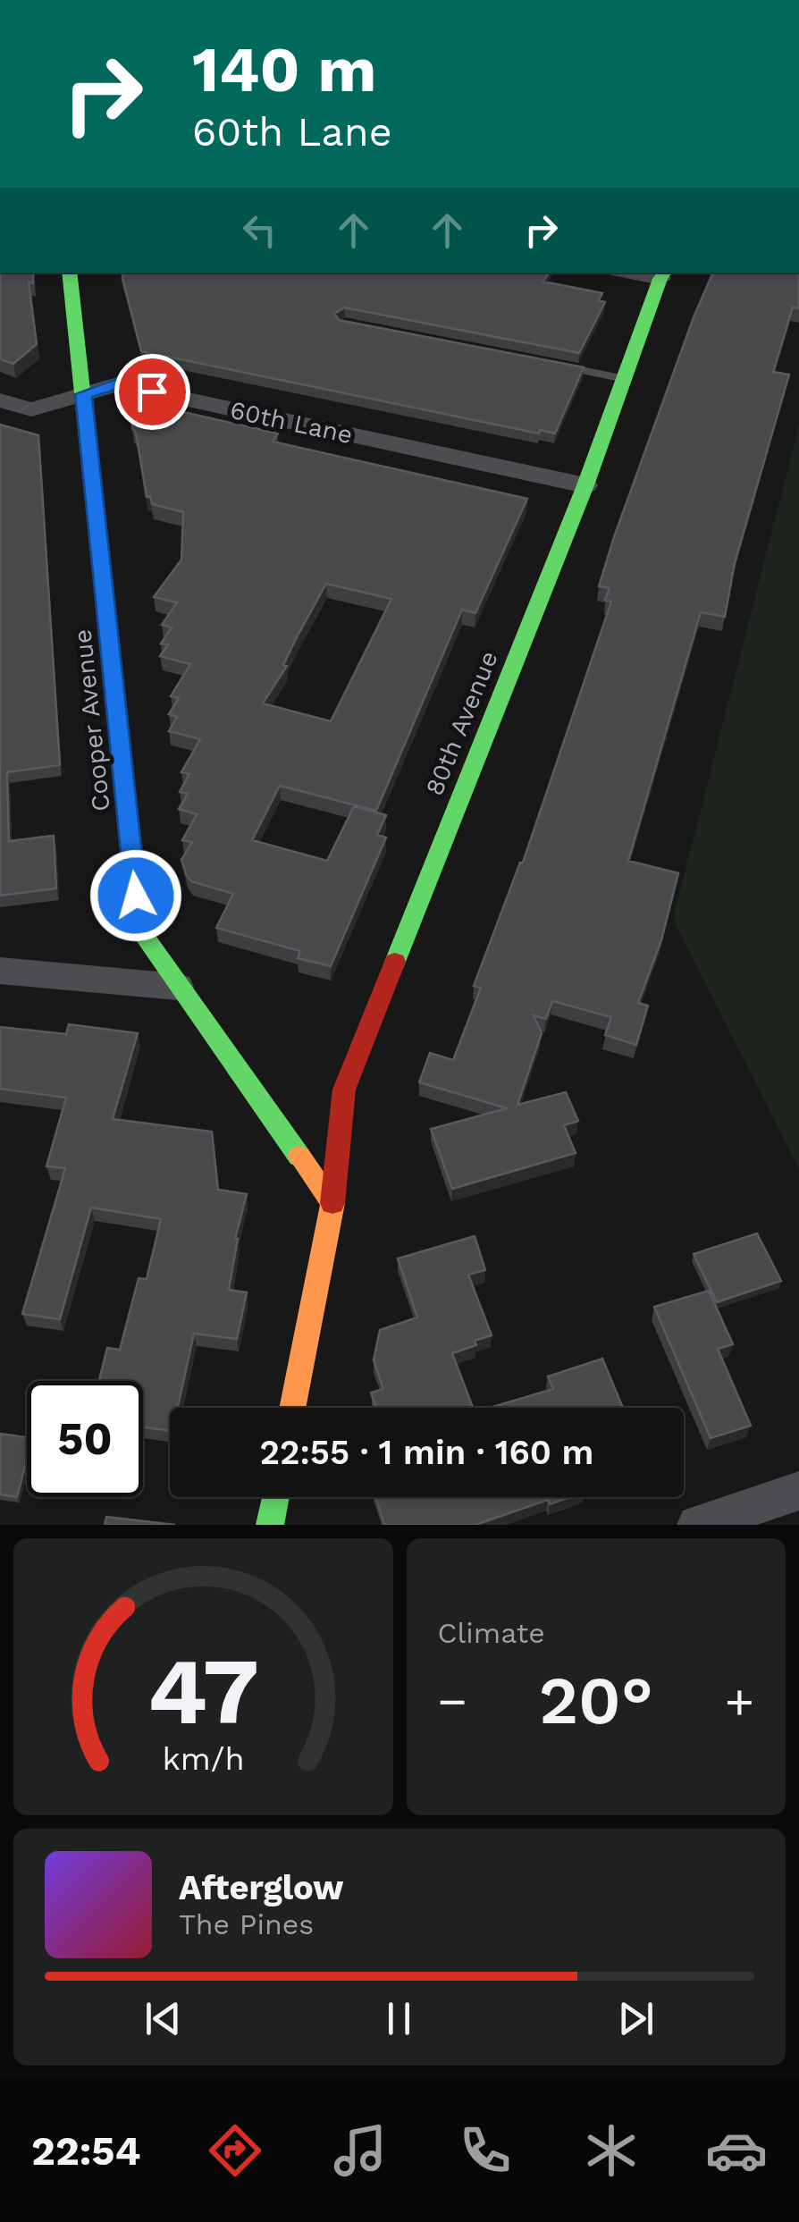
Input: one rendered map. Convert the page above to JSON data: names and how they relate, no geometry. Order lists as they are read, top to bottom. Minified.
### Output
{"streets":{"main road":["Cooper Avenue","80th Avenue"],"street":["60th Lane"]},"crossings":[["60th Lane","Cooper Avenue"],["60th Lane","80th Avenue"],["Cooper Avenue","80th Avenue"]],"page":{"turn":["140 m","60th Lane"],"limit":"50","trip":"22:55 · 1 min · 160 m","tile":"Climate","heat":["−","20°","+"],"song":["Afterglow","The Pines"],"tabs":"22:54","gauge":["47","km/h"]}}
